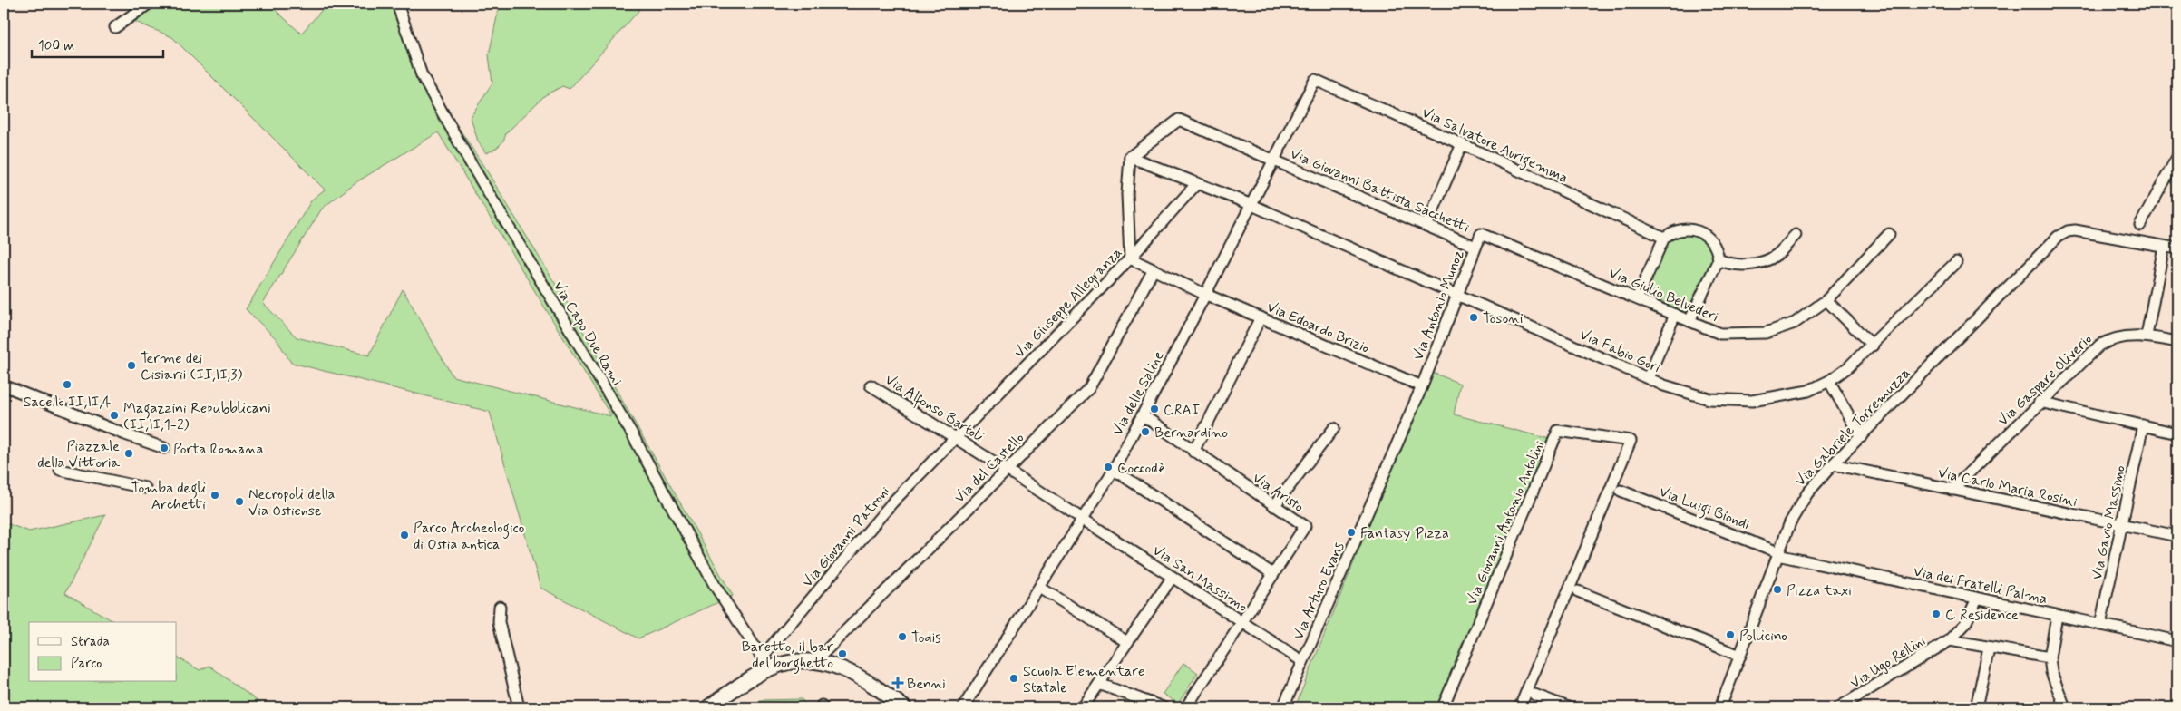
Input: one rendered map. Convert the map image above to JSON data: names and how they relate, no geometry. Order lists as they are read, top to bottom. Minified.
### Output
{"streets":{"street":["Via Salvatore Aurigemma","Via Giovanni Battista Sacchetti","Via Giulio Belvederi","Via Giuseppe Allegranza","Via Antonio Munoz","Via Edoardo Brizio","Via Capo Due Rami","Via Fabio Gori","Via Gaspare Oliverio","Via delle Saline","Via Alfonso Bartoli","Via Gabriele Torremuzza","Via del Castello","Via Carlo Maria Rosini","Via Aristo","Via Luigi Biondi","Via Giovanni Antonio Antolini","Via Gavio Massimo","Via Giovanni Patroni","Via San Massimo","Via dei Fratelli Palma","Via Arturo Evans","Via Ugo Rellini"]},"crossings":[["Via Salvatore Aurigemma","Via delle Saline"],["Via Giovanni Battista Sacchetti","Via Antonio Munoz"],["Via Giovanni Battista Sacchetti","Via Fabio Gori"],["Via Giovanni Battista Sacchetti","Via delle Saline"],["Via Giulio Belvederi","Via Antonio Munoz"],["Via Giuseppe Allegranza","Via Edoardo Brizio"],["Via Giuseppe Allegranza","Via Fabio Gori"],["Via Giuseppe Allegranza","Via Alfonso Bartoli"],["Via Giuseppe Allegranza","Via Giovanni Patroni"],["Via Antonio Munoz","Via Edoardo Brizio"],["Via Antonio Munoz","Via Fabio Gori"],["Via Antonio Munoz","Via Arturo Evans"],["Via Edoardo Brizio","Via delle Saline"],["Via Edoardo Brizio","Via del Castello"],["Via Edoardo Brizio","Via Arturo Evans"],["Via Capo Due Rami","Via Giovanni Patroni"],["Via Fabio Gori","Via delle Saline"],["Via Gaspare Oliverio","Via Carlo Maria Rosini"],["Via delle Saline","Via Alfonso Bartoli"],["Via delle Saline","Via Aristo"],["Via delle Saline","Via San Massimo"],["Via Alfonso Bartoli","Via del Castello"],["Via Alfonso Bartoli","Via Giovanni Patroni"],["Via Alfonso Bartoli","Via San Massimo"],["Via Gabriele Torremuzza","Via Carlo Maria Rosini"],["Via Gabriele Torremuzza","Via Luigi Biondi"],["Via Gabriele Torremuzza","Via dei Fratelli Palma"],["Via Carlo Maria Rosini","Via Gavio Massimo"],["Via Aristo","Via San Massimo"],["Via Luigi Biondi","Via dei Fratelli Palma"],["Via Gavio Massimo","Via dei Fratelli Palma"],["Via San Massimo","Via Arturo Evans"],["Via dei Fratelli Palma","Via Ugo Rellini"]],"places":{"other":["Tosoni","Terme dei Cisiarii (II,II,3)","Sacello II,II,4","CRAI","Magazzini Repubblicani (II,II,1-2)","Bernardino","Porta Romana","Piazzale della Vittoria","Coccodè","Tomba degli Archetti","Necropoli della Via Ostiense","Fantasy Pizza","Parco Archeologico di Ostia antica","Pizza taxi","C Residence","Pollicino","Todis","Baretto, il bar del borghetto","Scuola Elementare Statale"],"health":["Benni"]},"legend":["Strada","Parco"],"scale_bar":"100 m"}
